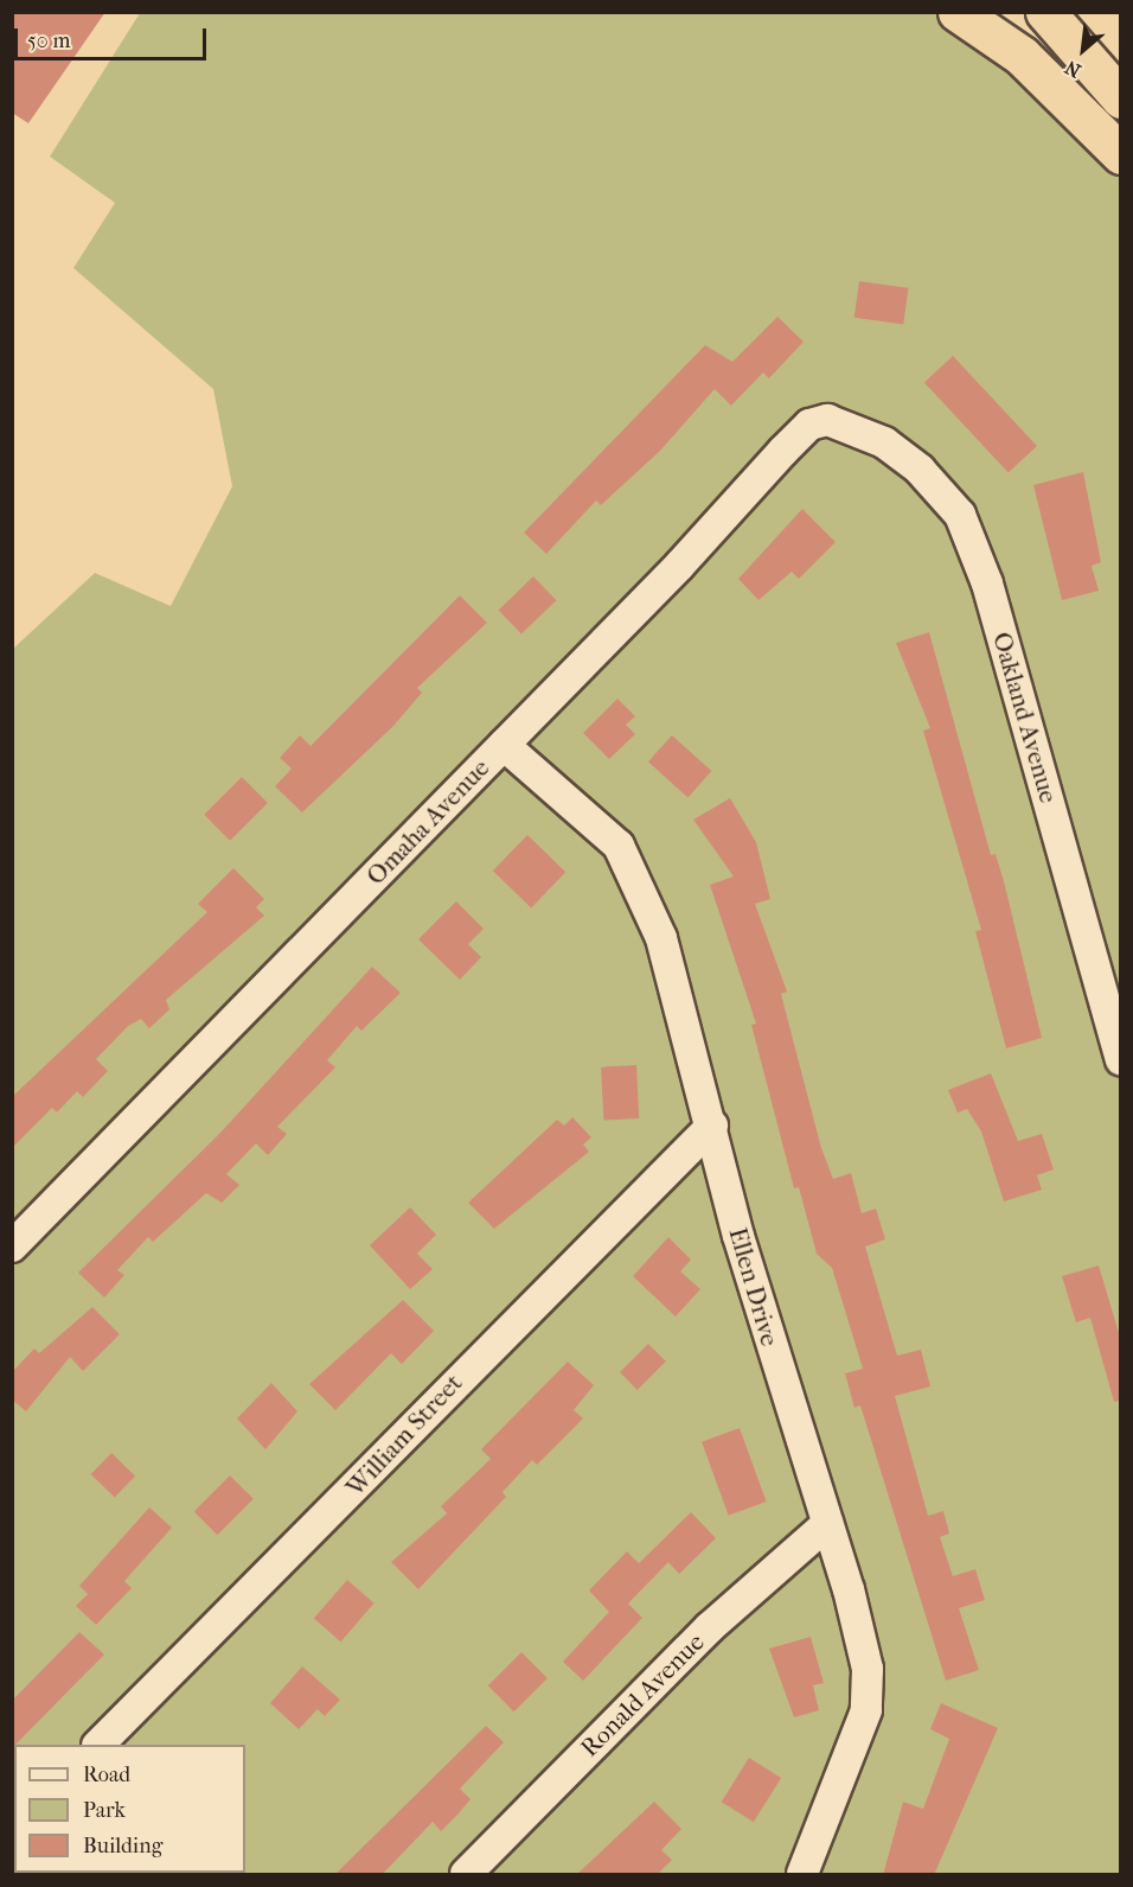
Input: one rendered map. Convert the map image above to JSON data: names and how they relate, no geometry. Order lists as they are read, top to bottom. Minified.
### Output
{"streets":{"street":["Oakland Avenue","Omaha Avenue","Ellen Drive","William Street","Ronald Avenue"]},"crossings":[["Oakland Avenue","Omaha Avenue"],["Omaha Avenue","Ellen Drive"],["Ellen Drive","William Street"],["Ellen Drive","Ronald Avenue"]],"legend":["Road","Park","Building"],"scale_bar":"50 m","north":"bottom left"}
